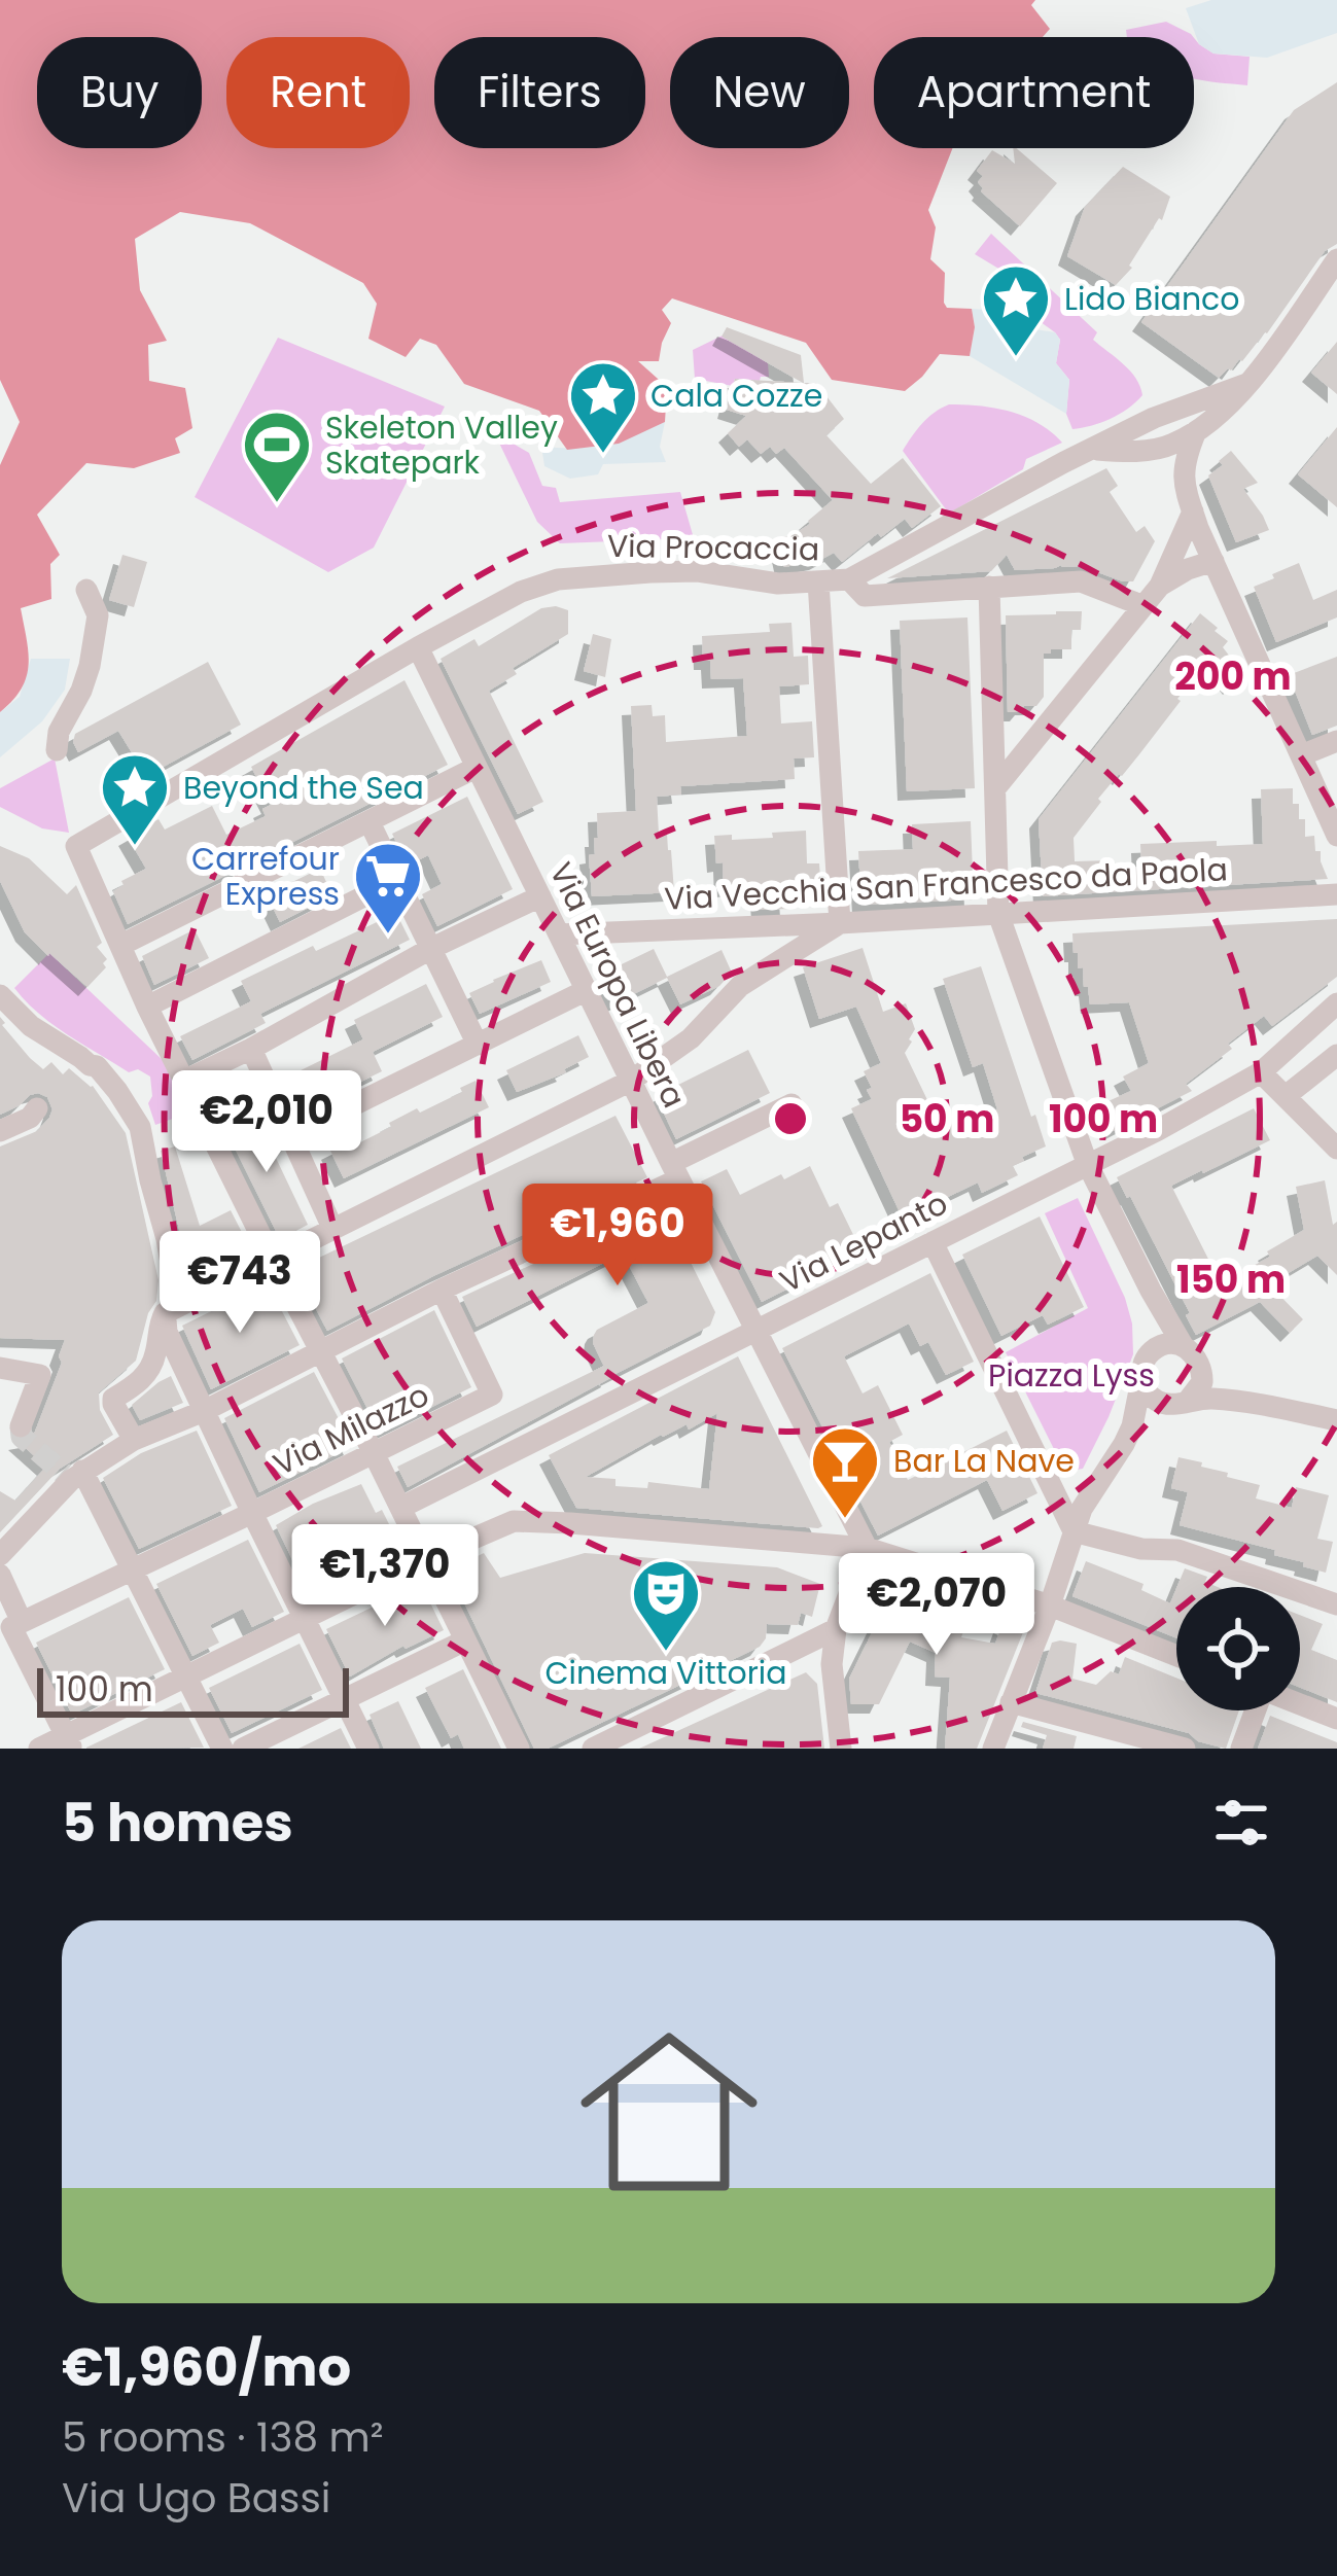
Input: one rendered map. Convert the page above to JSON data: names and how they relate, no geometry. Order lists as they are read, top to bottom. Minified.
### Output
{"streets":{"street":["Via Procaccia","Via Vecchia San Francesco da Paola","Via Europa Libera","Via Lepanto","Via Milazzo"]},"crossings":[["Via Procaccia","Via Europa Libera"],["Via Vecchia San Francesco da Paola","Via Europa Libera"],["Via Europa Libera","Via Lepanto"]],"parks":["Piazza Lyss"],"places":{"place":["Lido Bianco","Cala Cozze","Beyond the Sea"],"sports":["Skeleton Valley Skatepark"],"supermarket":["Carrefour Express"],"bar":["Bar La Nave"],"theatre":["Cinema Vittoria"]},"scale_bar":"100 m","page":{"chip":["Buy","Rent","Filters","New","Apartment"],"price":["€2,010","€1,960","€743","€1,370","€2,070"],"scale":"100 m","heading":"5 homes","list":[{"name":"€1,960/mo","note":"5 rooms · 138 m² · Via Ugo Bassi"}]},"rings":["200 m","50 m","100 m","150 m"]}
